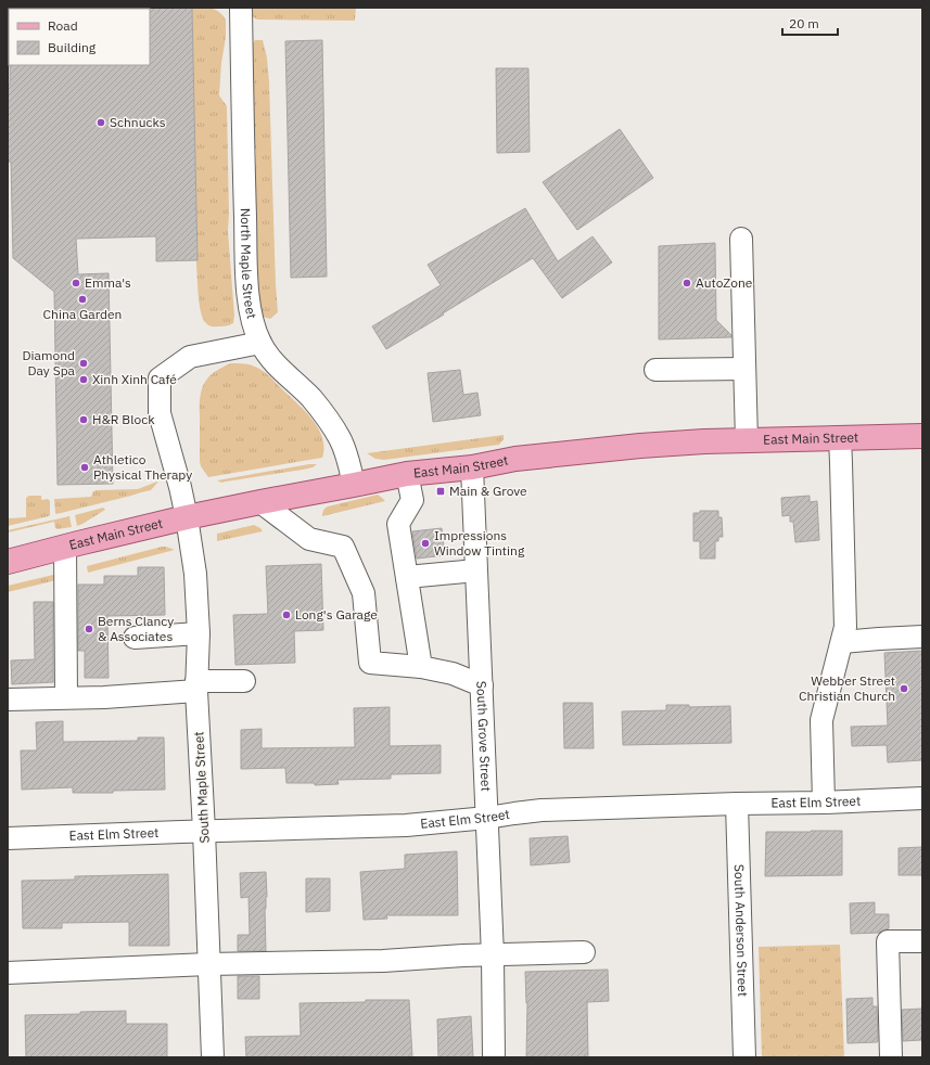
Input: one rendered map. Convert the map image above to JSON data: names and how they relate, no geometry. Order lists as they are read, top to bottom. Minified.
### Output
{"streets":{"main road":["East Main Street"],"street":["North Maple Street","South Grove Street","South Maple Street","East Elm Street","South Anderson Street"]},"crossings":[["North Maple Street","East Main Street"],["North Maple Street","South Maple Street"],["East Main Street","South Grove Street"],["East Main Street","South Maple Street"],["South Grove Street","East Elm Street"],["South Maple Street","East Elm Street"],["East Elm Street","South Anderson Street"]],"places":{"other":["Schnucks","Emma's","AutoZone","China Garden","Diamond Day Spa","Xinh Xinh Café","H&R Block","Athletico Physical Therapy","Impressions Window Tinting","Long's Garage","Berns Clancy & Associates","Webber Street Christian Church"],"transit":["Main & Grove"]},"legend":["Road","Building"],"scale_bar":"20 m"}
